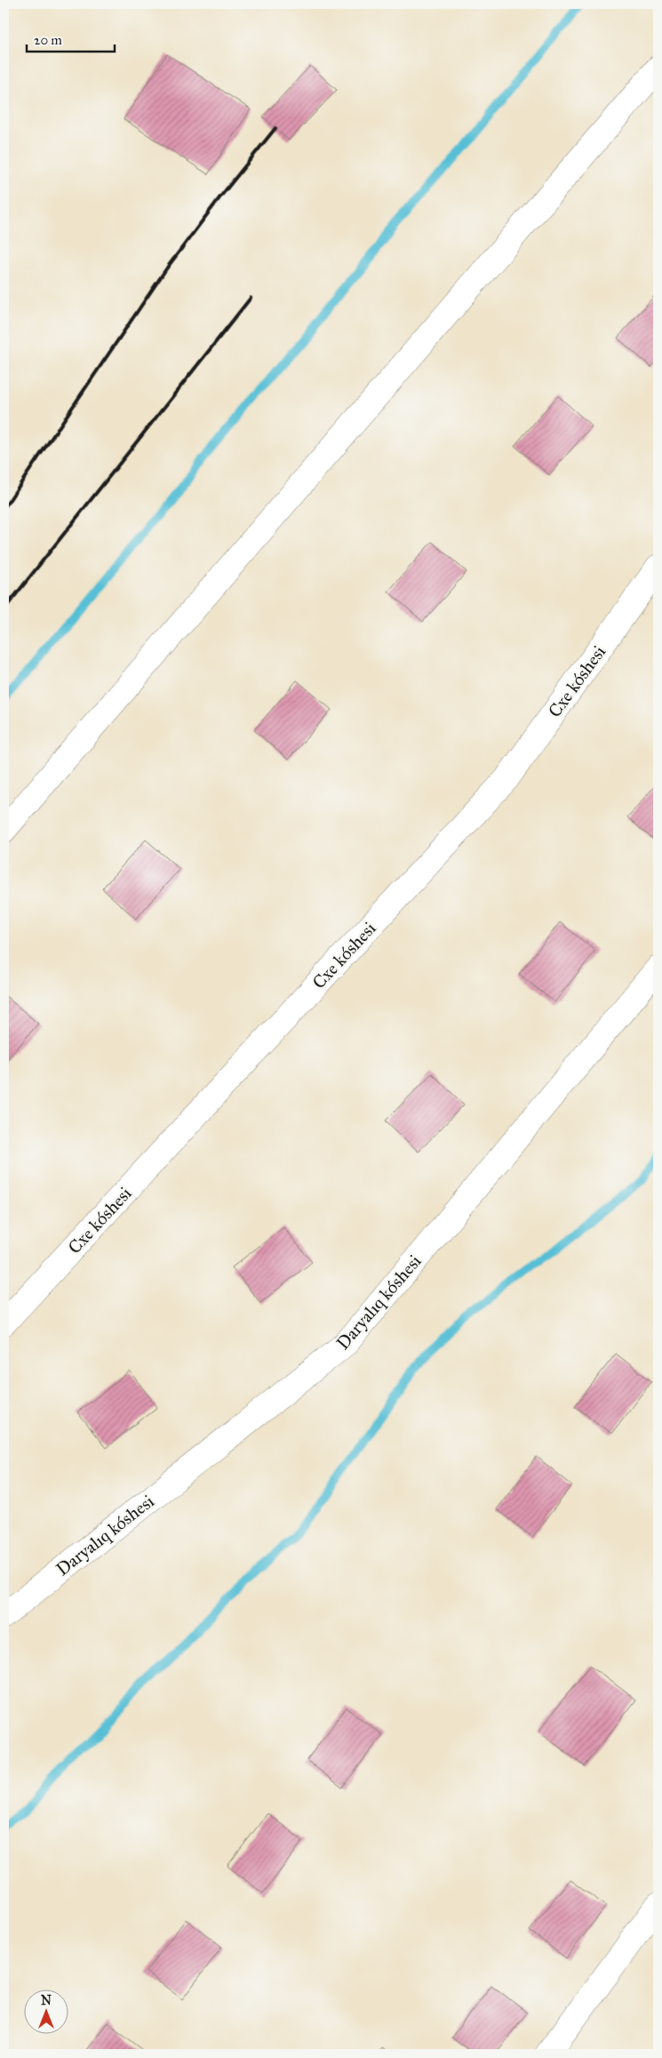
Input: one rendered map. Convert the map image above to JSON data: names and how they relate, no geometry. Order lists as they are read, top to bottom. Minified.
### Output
{"streets":{"street":["Cxe kóshesi","Daryalıq kóshesi"]},"scale_bar":"20 m","north":"top"}
